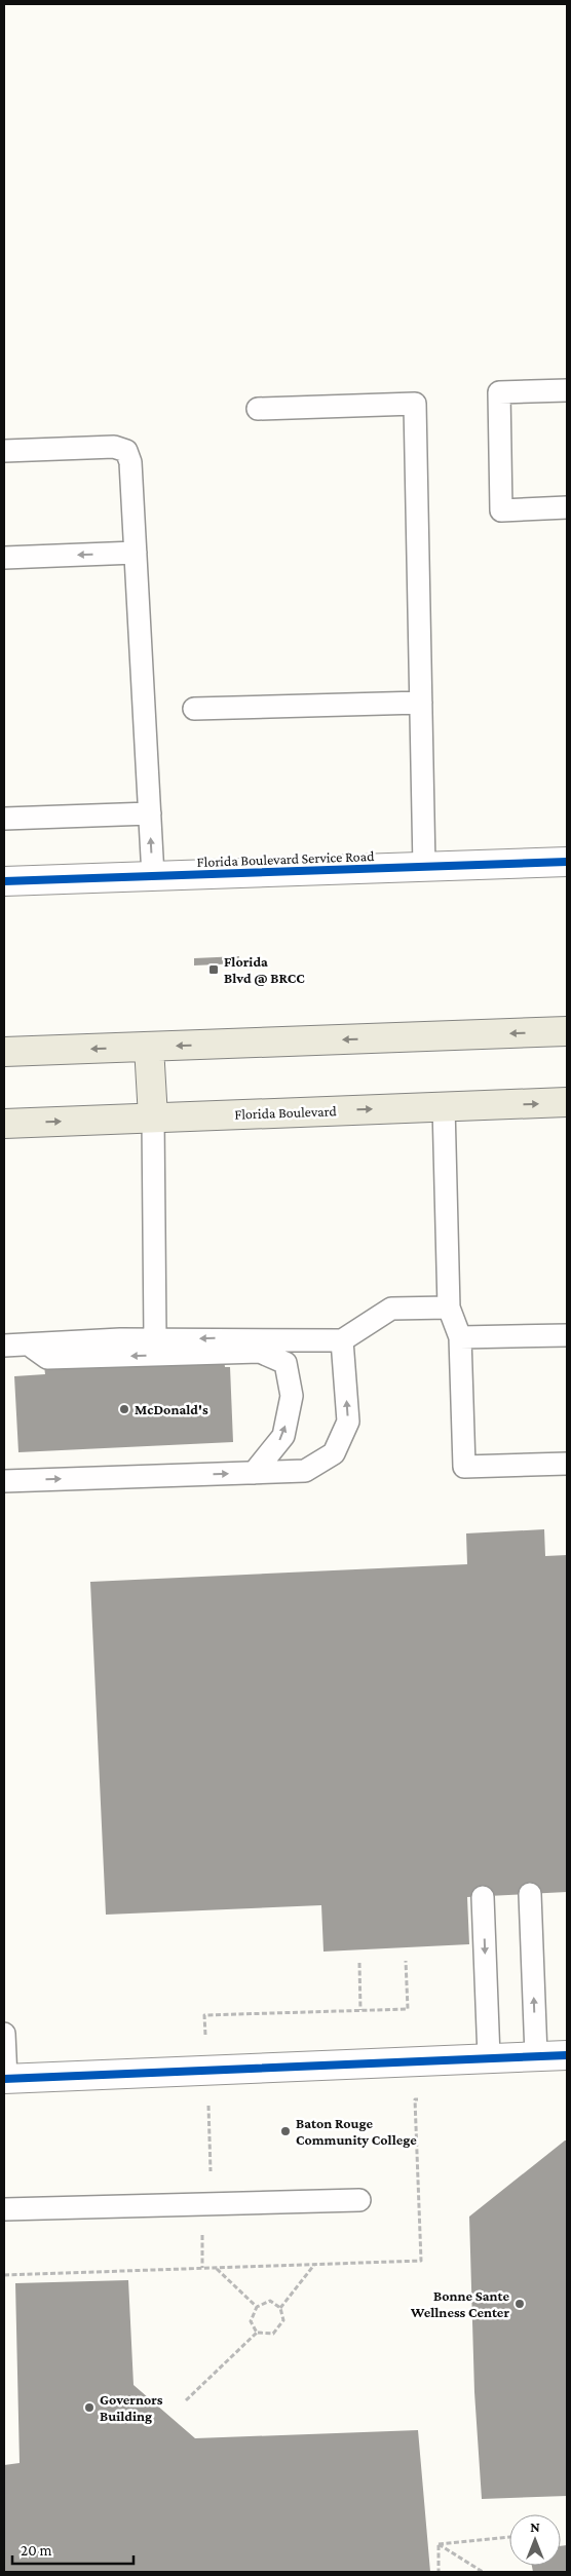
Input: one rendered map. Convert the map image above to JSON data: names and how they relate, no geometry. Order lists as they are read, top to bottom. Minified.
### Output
{"streets":{"main road":["Florida Boulevard"],"street":["Florida Boulevard Service Road"]},"places":{"transit":["Florida Blvd @ BRCC"],"other":["McDonald's","Baton Rouge Community College","Bonne Sante Wellness Center","Governors Building"]},"scale_bar":"20 m","north":"top"}
